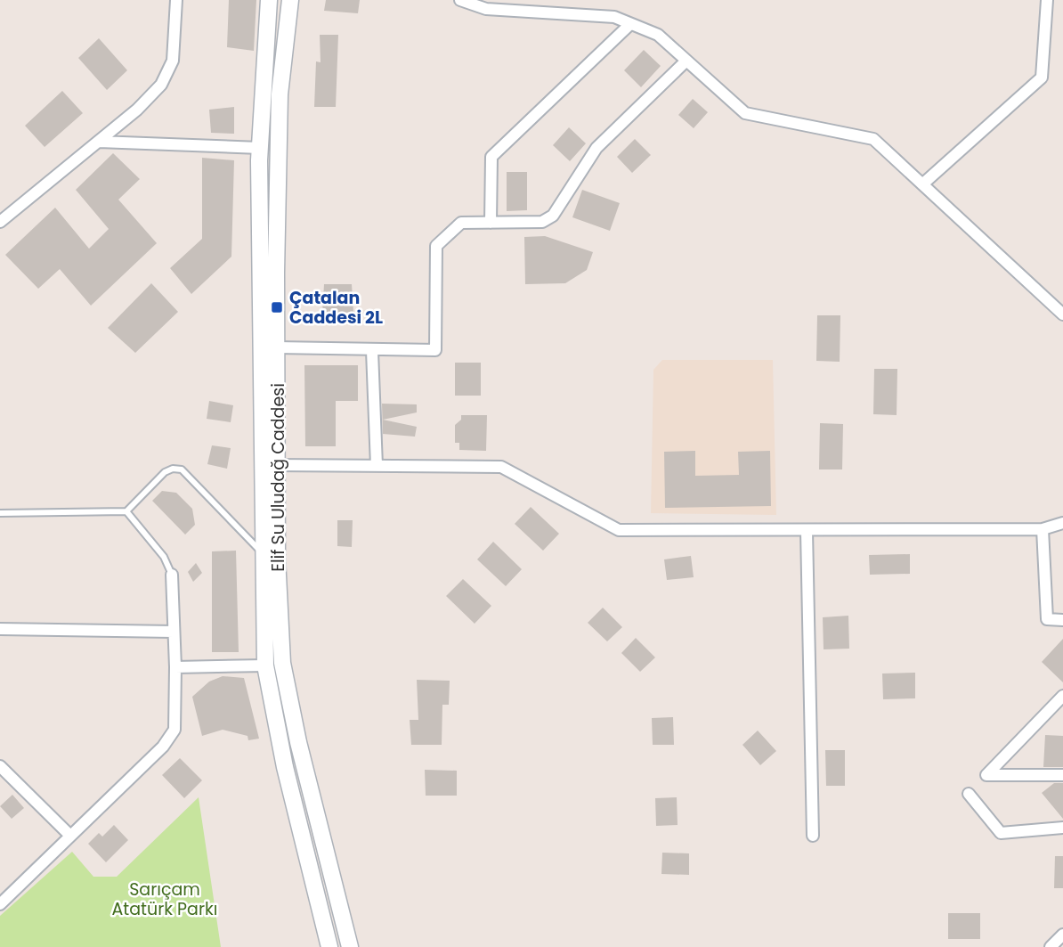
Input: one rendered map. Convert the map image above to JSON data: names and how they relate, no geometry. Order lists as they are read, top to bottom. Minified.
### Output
{"streets":{"main road":["Elif Su Uludağ Caddesi"]},"parks":["Sarıçam Atatürk Parkı"],"places":{"transit":["Çatalan Caddesi 2L"]}}
